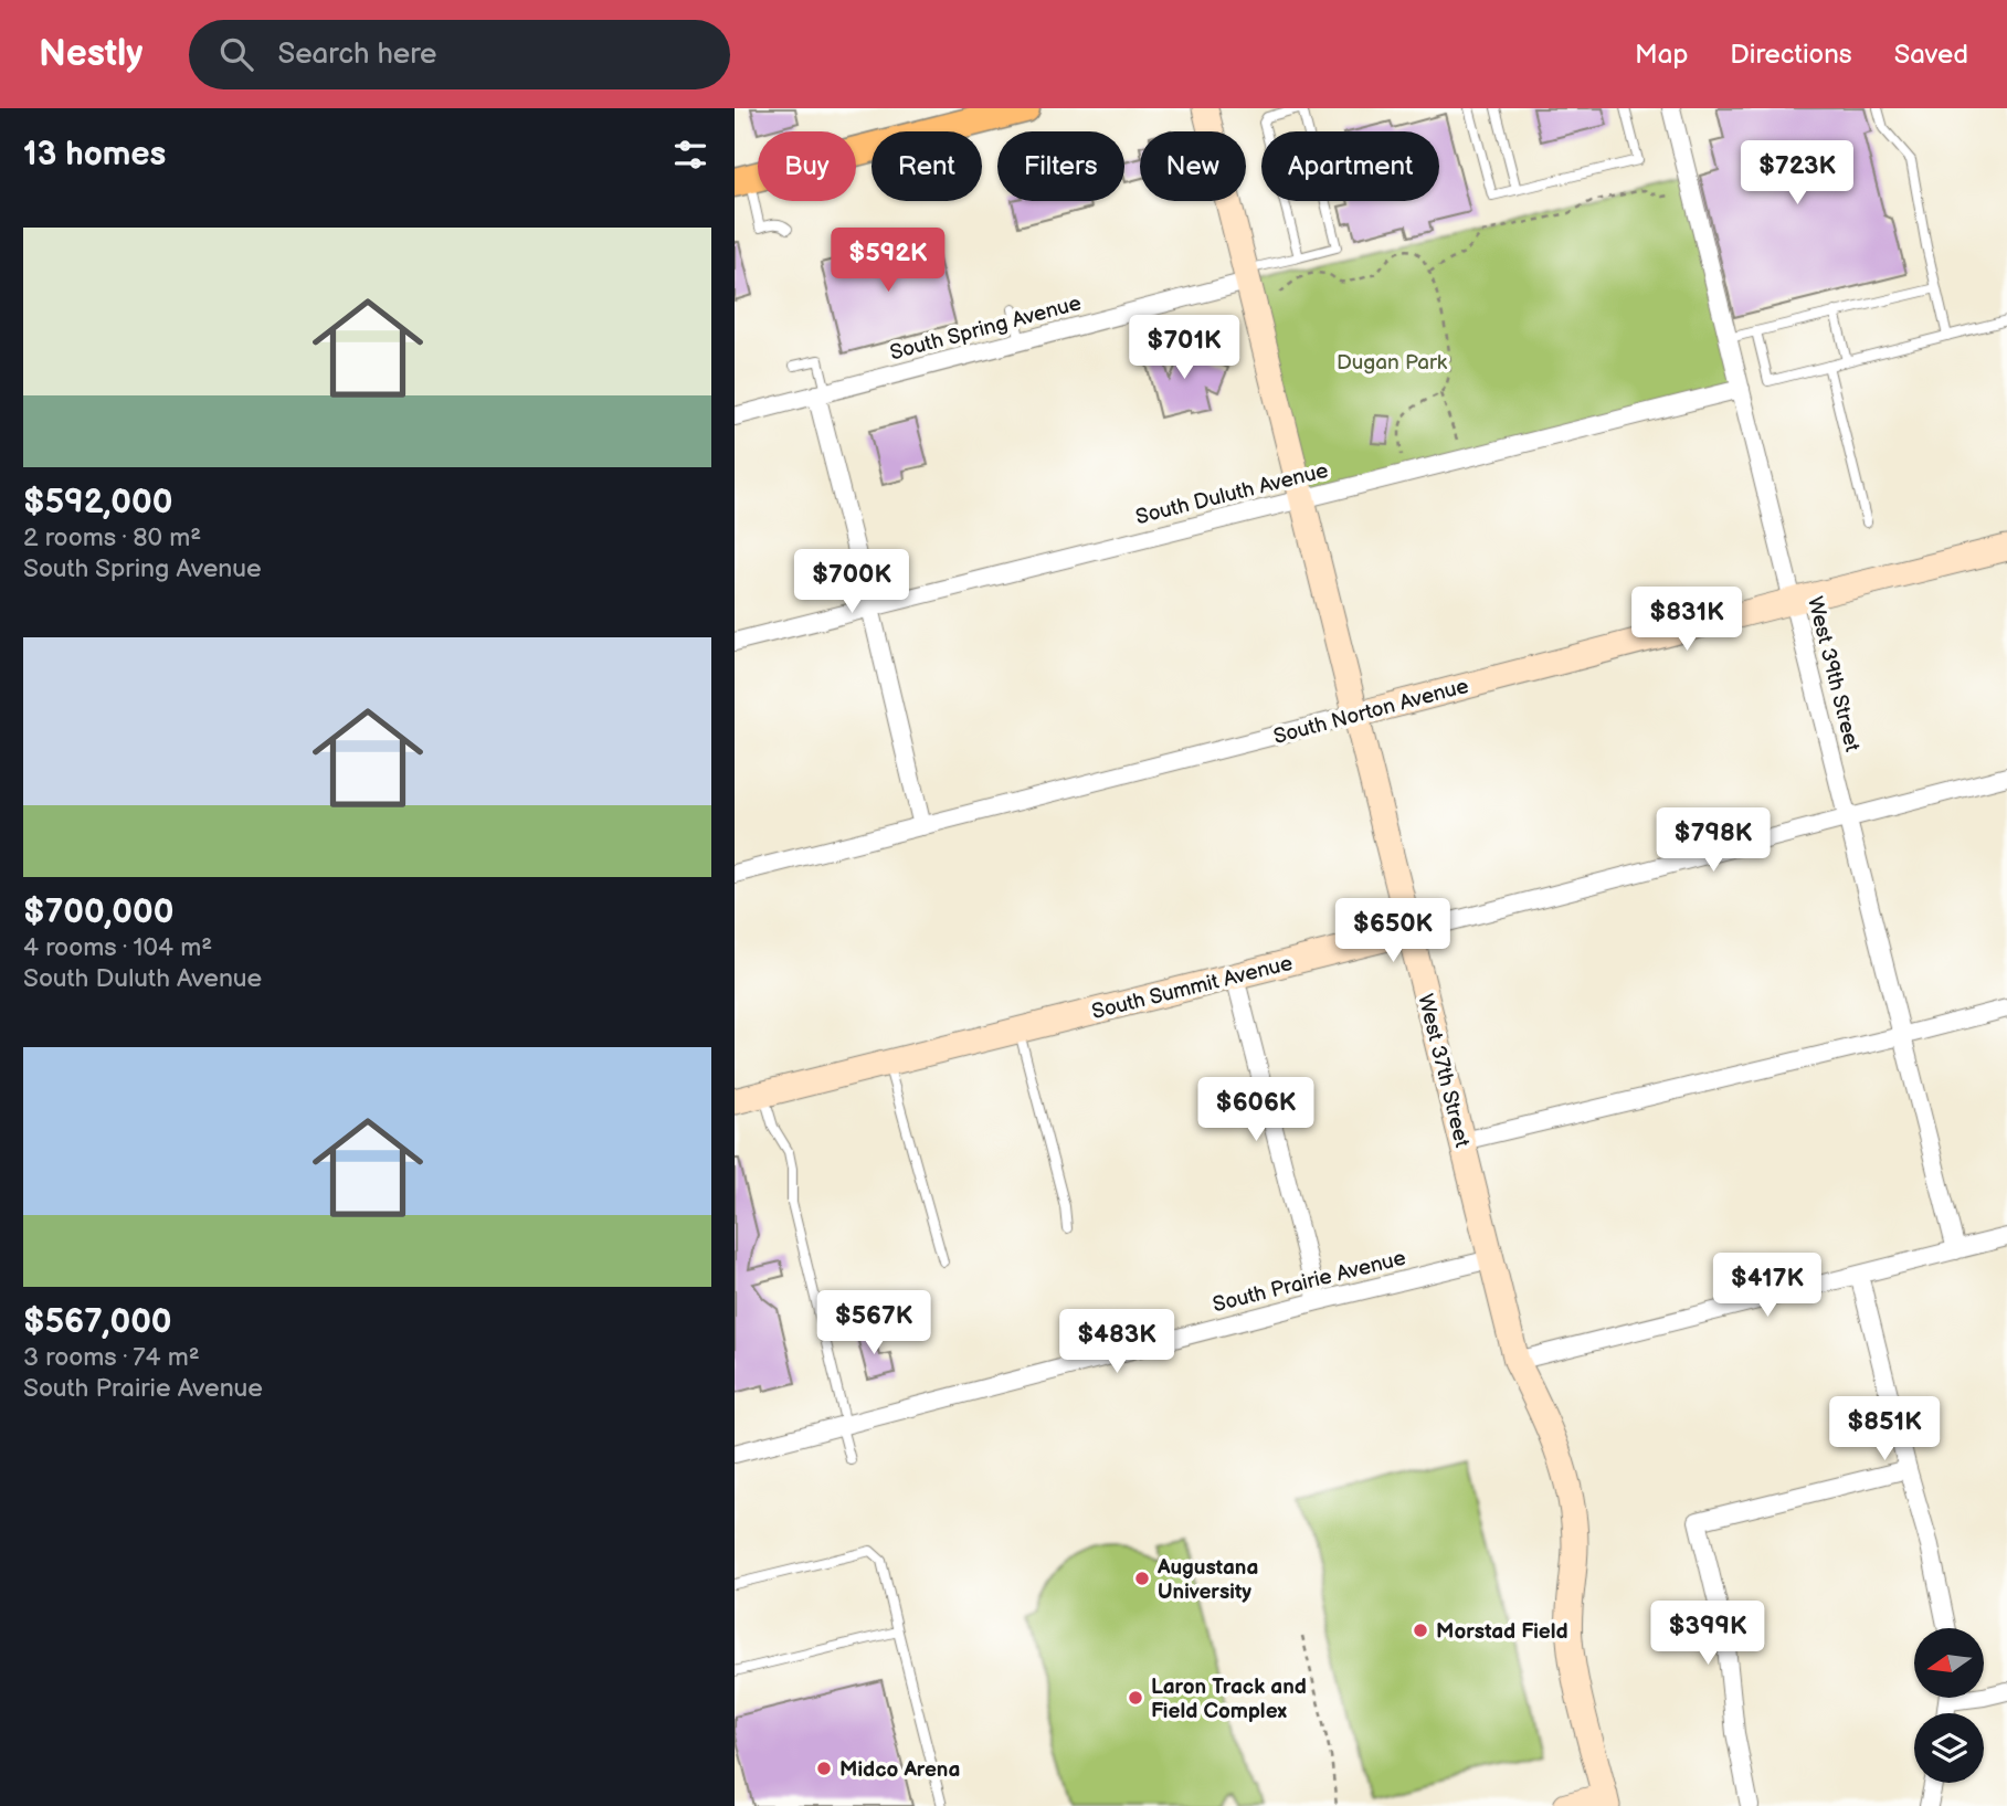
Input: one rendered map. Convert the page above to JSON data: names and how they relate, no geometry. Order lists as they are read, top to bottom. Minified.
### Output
{"streets":{"street":["South Spring Avenue","South Duluth Avenue","West 39th Street","South Norton Avenue","South Summit Avenue","West 37th Street","South Prairie Avenue"]},"crossings":[["South Spring Avenue","West 37th Street"],["South Duluth Avenue","West 39th Street"],["South Duluth Avenue","West 37th Street"],["West 39th Street","South Norton Avenue"],["West 39th Street","South Summit Avenue"],["South Norton Avenue","West 37th Street"],["South Summit Avenue","West 37th Street"],["West 37th Street","South Prairie Avenue"]],"parks":["Dugan Park"],"places":["Augustana University","Morstad Field","Laron Track and Field Complex","Midco Arena"],"north":"left","page":{"header":"Nestly","search":"Search here","nav":["Map","Directions","Saved"],"heading":"13 homes","chip":["Buy","Rent","Filters","New","Apartment"],"price":["$723K","$592K","$701K","$700K","$831K","$798K","$650K","$606K","$417K","$567K","$483K","$851K","$399K"],"list":[{"name":"$592,000","note":"2 rooms · 80 m² · South Spring Avenue"},{"name":"$700,000","note":"4 rooms · 104 m² · South Duluth Avenue"},{"name":"$567,000","note":"3 rooms · 74 m² · South Prairie Avenue"}]}}
